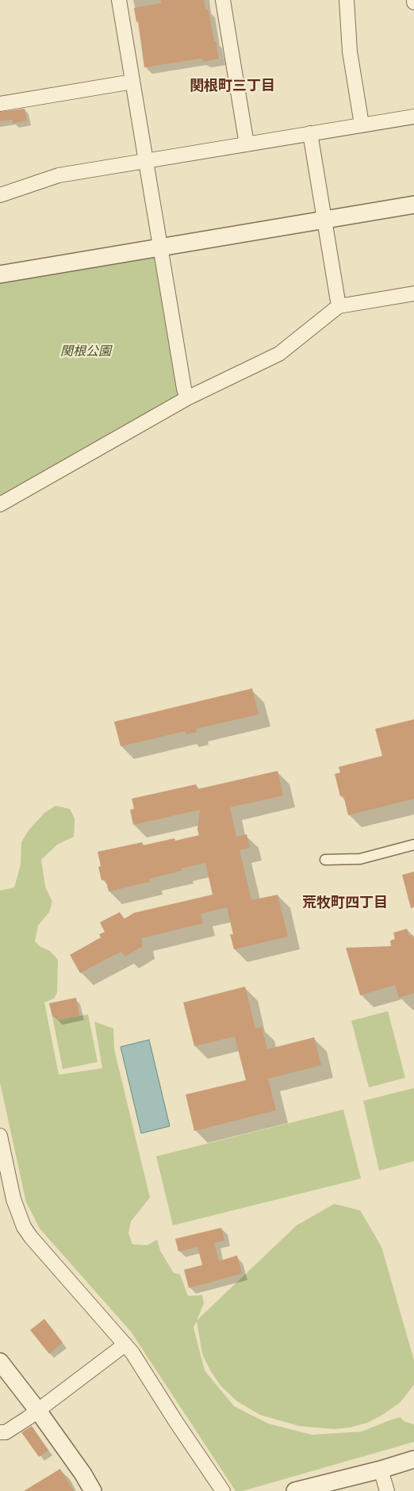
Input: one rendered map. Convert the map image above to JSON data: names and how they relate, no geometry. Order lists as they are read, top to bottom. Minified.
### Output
{"districts":["関根町三丁目","荒牧町四丁目"],"parks":["関根公園"]}
